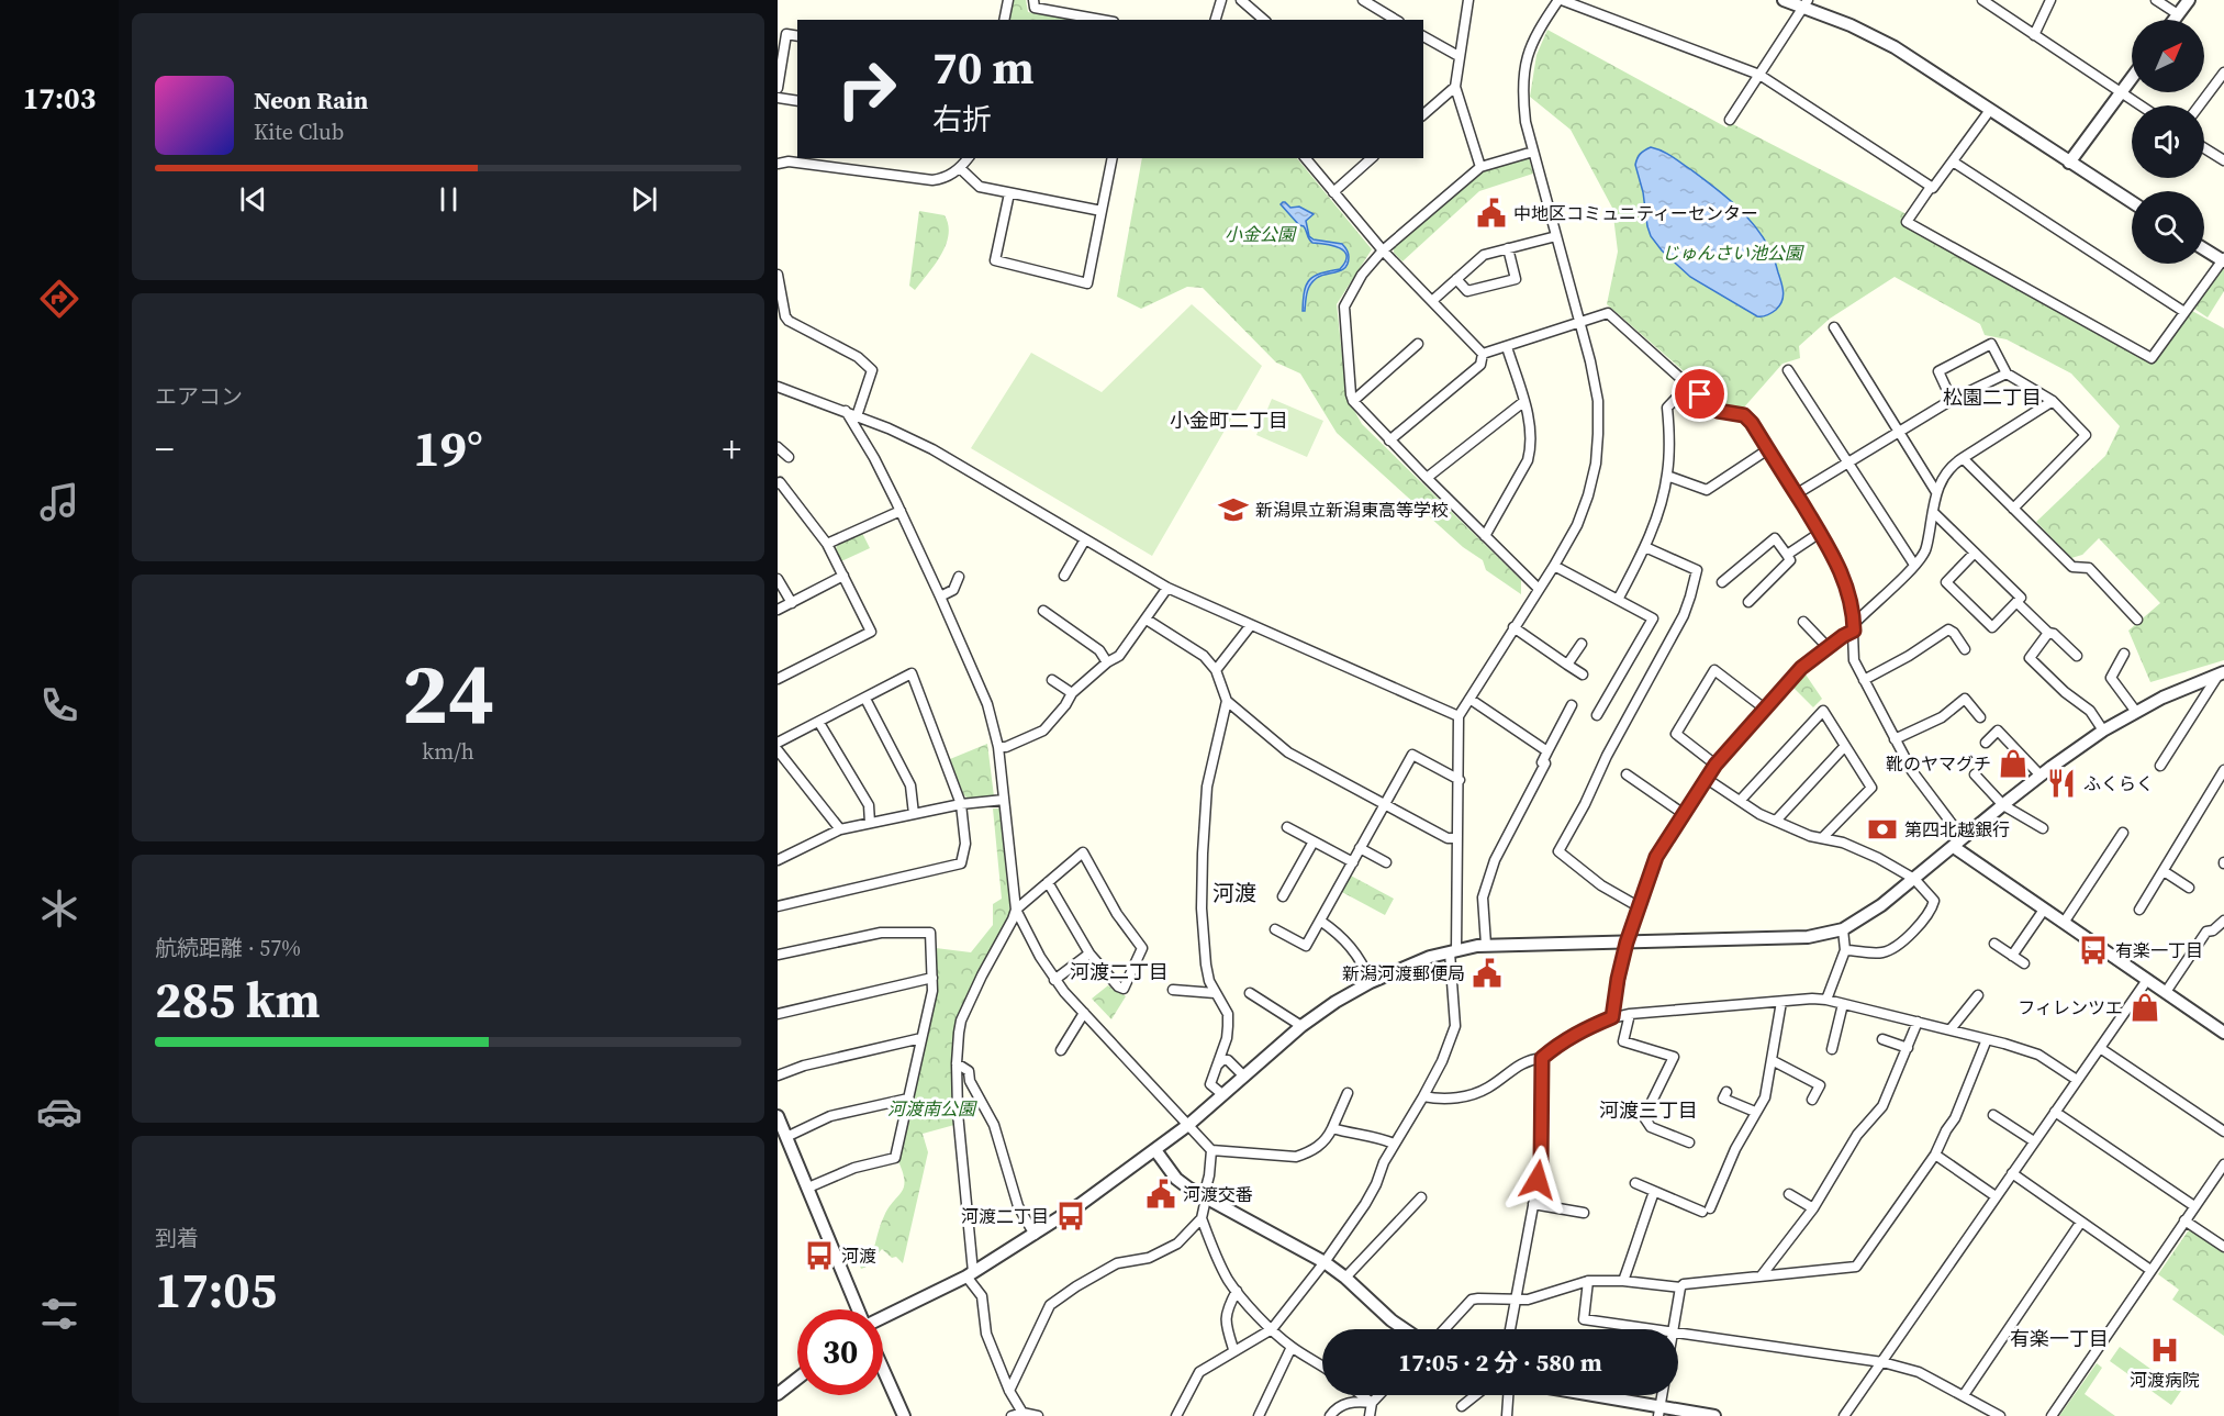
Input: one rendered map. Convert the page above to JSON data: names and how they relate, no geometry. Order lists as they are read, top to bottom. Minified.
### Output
{"districts":["松園二丁目","小金町二丁目","河渡","河渡二丁目","河渡三丁目","有楽一丁目"],"parks":["小金公園","じゅんさい池公園","河渡南公園"],"places":{"public building":["中地区コミュニティーセンター","新潟河渡郵便局","河渡交番"],"school or university":["新潟県立新潟東高等学校"],"shop":["靴のヤマグチ","フィレンツエ"],"restaurant":["ふくらく"],"bank":["第四北越銀行"],"bus stop":["有楽一丁目","河渡二丁目","河渡"],"hospital":["河渡病院"]},"north":"top right","page":{"tabs":"17:03","turn":["70 m","右折"],"song":["Neon Rain","Kite Club"],"tile":["エアコン",["24","km/h"],["航続距離 · 57%","285 km"],["到着","17:05"]],"heat":["−","19°","+"],"limit":"30","trip":"17:05 · 2 分 · 580 m"}}
